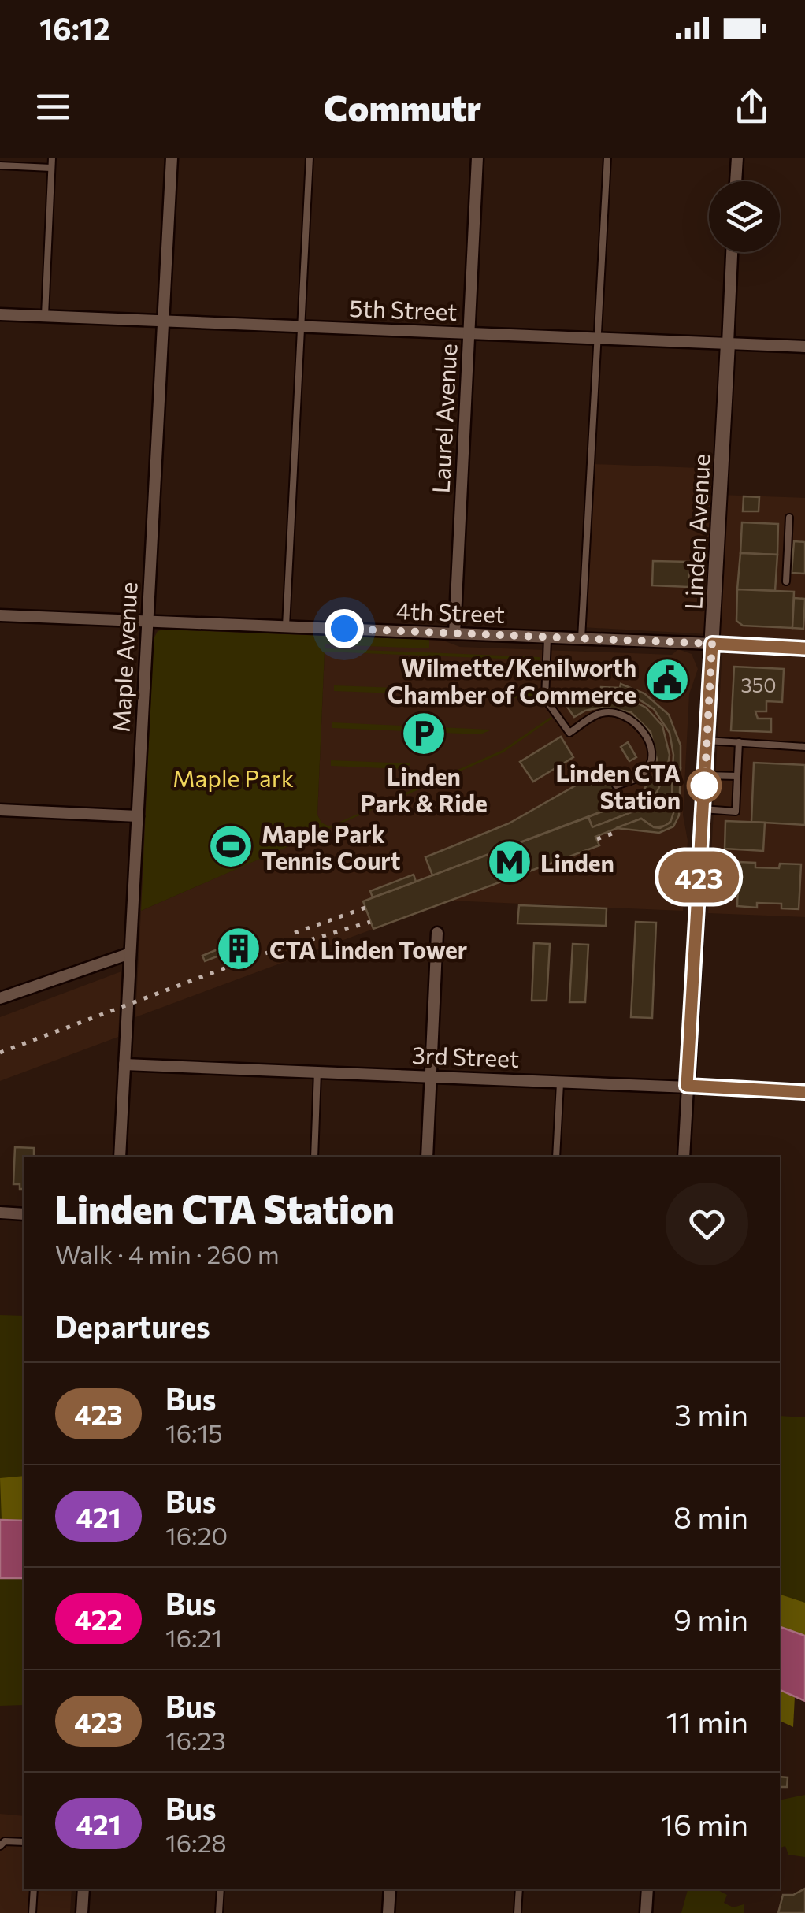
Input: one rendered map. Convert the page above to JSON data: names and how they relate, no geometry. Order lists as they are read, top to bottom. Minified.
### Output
{"streets":{"street":["5th Street","Laurel Avenue","Linden Avenue","4th Street","Maple Avenue","3rd Street"]},"crossings":[["5th Street","Laurel Avenue"],["5th Street","Linden Avenue"],["5th Street","Maple Avenue"],["Laurel Avenue","4th Street"],["Linden Avenue","4th Street"],["Linden Avenue","3rd Street"],["4th Street","Maple Avenue"],["Maple Avenue","3rd Street"]],"parks":["Maple Park"],"places":{"public building":["Wilmette/Kenilworth Chamber of Commerce"],"parking":["Linden Park & Ride"],"other":["Linden CTA Station"],"sports":["Maple Park Tennis Court"],"metro station":["Linden"],"building":["CTA Linden Tower"]},"lines":["bus line 423"],"house_numbers":["350"],"page":{"status":"16:12","header":"Commutr","on_map":"423","heading":[["Linden CTA Station","Walk · 4 min · 260 m"],"Departures"],"list":[{"mark":"423","name":"Bus","note":"16:15","value":"3 min"},{"mark":"421","name":"Bus","note":"16:20","value":"8 min"},{"mark":"422","name":"Bus","note":"16:21","value":"9 min"},{"mark":"423","name":"Bus","note":"16:23","value":"11 min"},{"mark":"421","name":"Bus","note":"16:28","value":"16 min"}]}}
